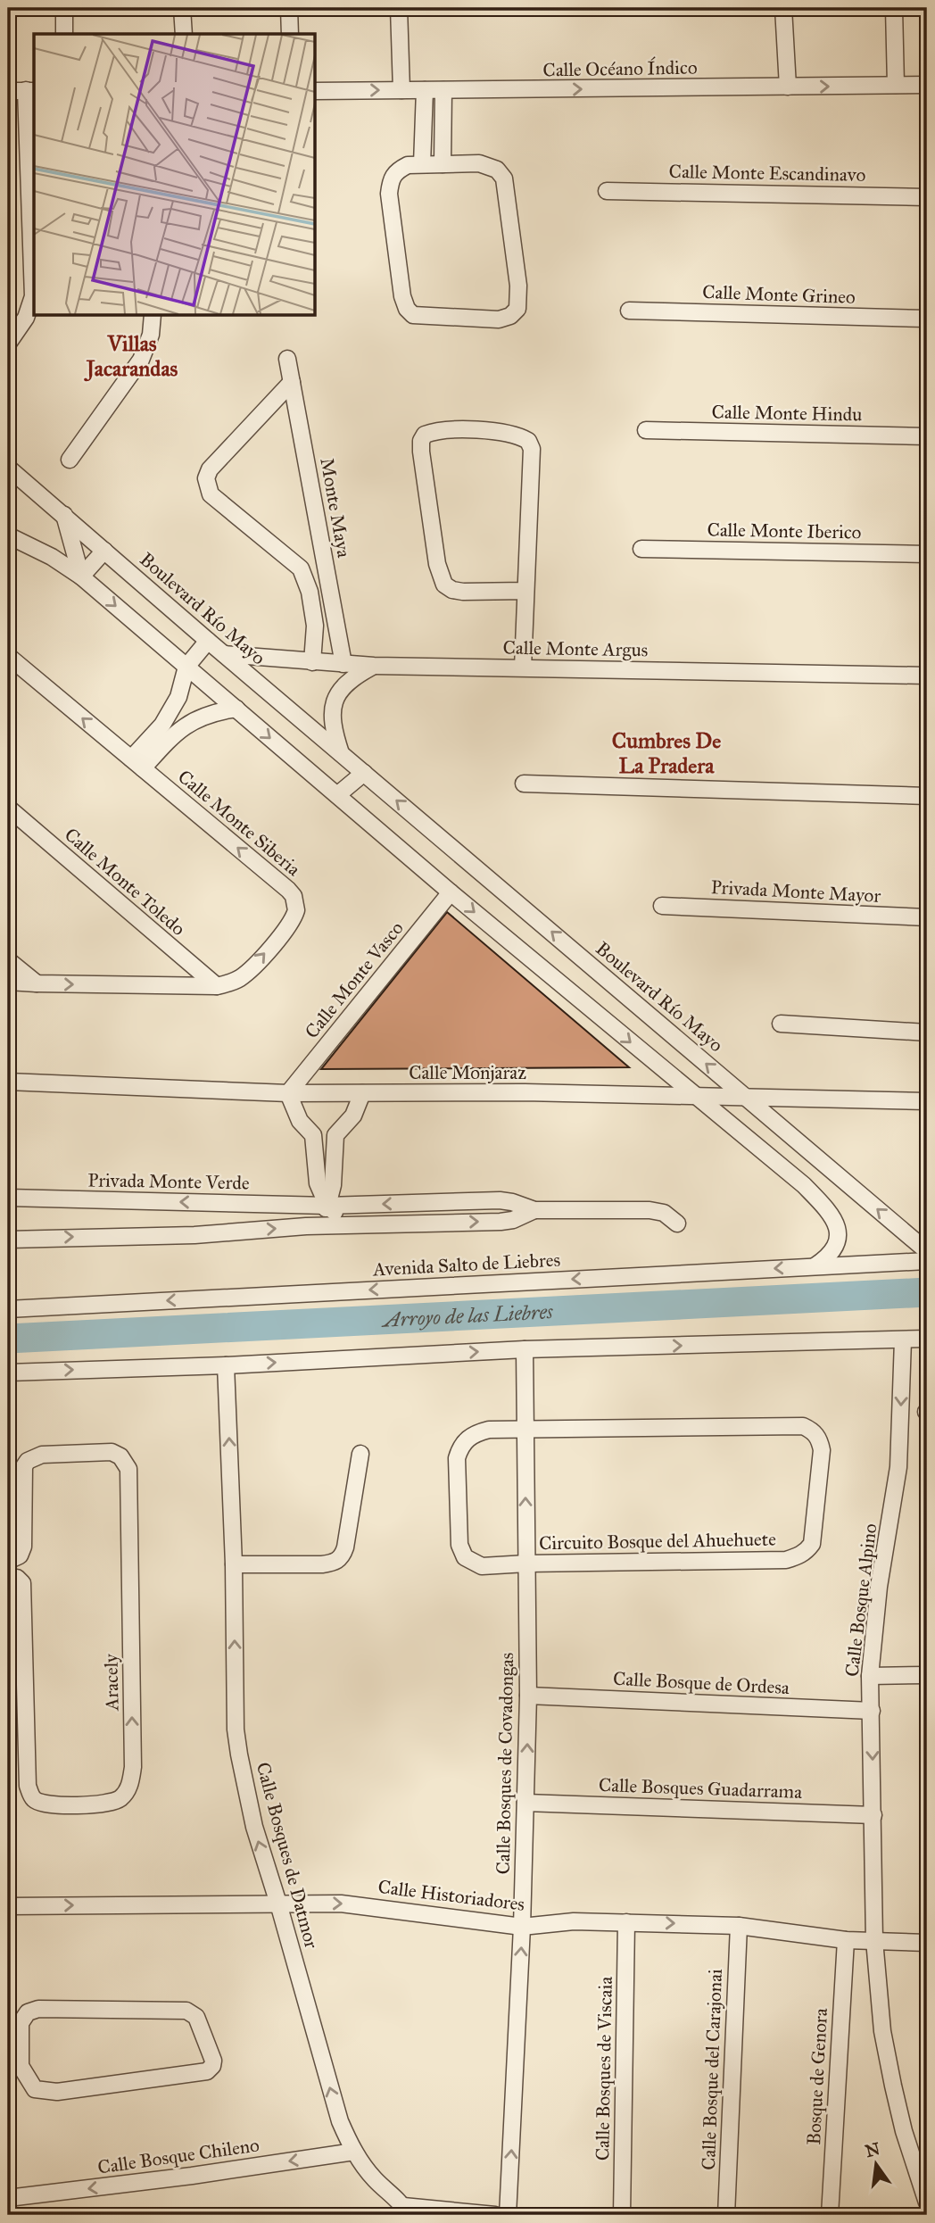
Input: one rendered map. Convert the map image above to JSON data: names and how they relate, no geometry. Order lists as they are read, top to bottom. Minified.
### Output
{"streets":{"street":["Calle Océano Índico","Calle Monte Escandinavo","Calle Monte Grineo","Calle Monte Hindu","Monte Maya","Calle Monte Iberico","Boulevard Río Mayo","Calle Monte Argus","Calle Monte Siberia","Calle Monte Toledo","Privada Monte Mayor","Calle Monte Vasco","Calle Monjaraz","Privada Monte Verde","Avenida Salto de Liebres","Circuito Bosque del Ahuehuete","Calle Bosque Alpino","Aracely","Calle Bosque de Ordesa","Calle Bosques de Covadongas","Calle Bosques Guadarrama","Calle Bosques de Datmor","Calle Historiadores","Calle Bosques de Viscaia","Calle Bosque del Carajonai","Bosque de Genora","Calle Bosque Chileno"]},"crossings":[["Monte Maya","Calle Monte Argus"],["Boulevard Río Mayo","Calle Monte Argus"],["Boulevard Río Mayo","Calle Monjaraz"],["Calle Monte Siberia","Calle Monte Toledo"],["Calle Monte Vasco","Calle Monjaraz"],["Circuito Bosque del Ahuehuete","Calle Bosques de Covadongas"],["Calle Bosque Alpino","Calle Bosque de Ordesa"],["Calle Bosque Alpino","Calle Bosques Guadarrama"],["Calle Bosque Alpino","Calle Historiadores"],["Calle Bosque de Ordesa","Calle Bosques de Covadongas"],["Calle Bosques de Covadongas","Calle Bosques Guadarrama"],["Calle Bosques de Covadongas","Calle Historiadores"],["Calle Bosques de Datmor","Calle Historiadores"],["Calle Bosques de Datmor","Calle Bosque Chileno"],["Calle Historiadores","Calle Bosques de Viscaia"],["Calle Historiadores","Calle Bosque del Carajonai"],["Calle Historiadores","Bosque de Genora"]],"one_way":["Calle Océano Índico","Calle Bosque Alpino","Calle Bosques de Covadongas","Calle Bosques de Datmor","Calle Historiadores","Calle Bosque Chileno"],"districts":["Villas Jacarandas","Cumbres De La Pradera"],"water":["Arroyo de las Liebres"],"north":"top"}
